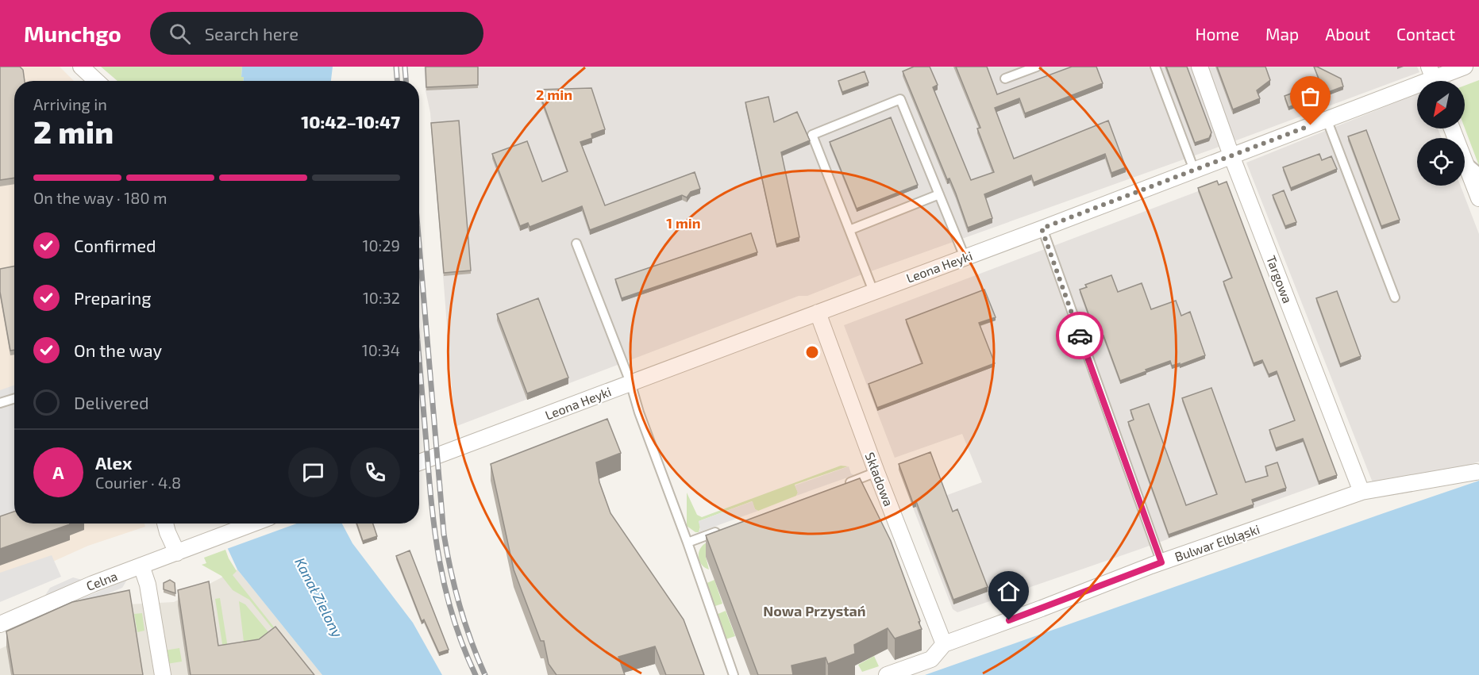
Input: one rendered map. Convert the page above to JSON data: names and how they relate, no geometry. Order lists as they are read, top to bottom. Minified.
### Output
{"streets":{"street":["Leona Heyki","Targowa","Składowa","Bulwar Elbląski","Celna"]},"crossings":[["Leona Heyki","Targowa"],["Leona Heyki","Składowa"],["Targowa","Bulwar Elbląski"],["Składowa","Bulwar Elbląski"]],"districts":["Nowa Przystań"],"water":["Kanał Zielony"],"north":"bottom left","page":{"header":"Munchgo","search":"Search here","nav":["Home","Map","About","Contact"],"heading":["2 min","Arriving in","10:42–10:47"],"panel":["Alex","Courier · 4.8"],"bar":"On the way · 180 m","list":[["Confirmed","10:29"],["Preparing","10:32"],["On the way","10:34"],"Delivered"],"round":"A"},"rings":["2 min","1 min"]}
